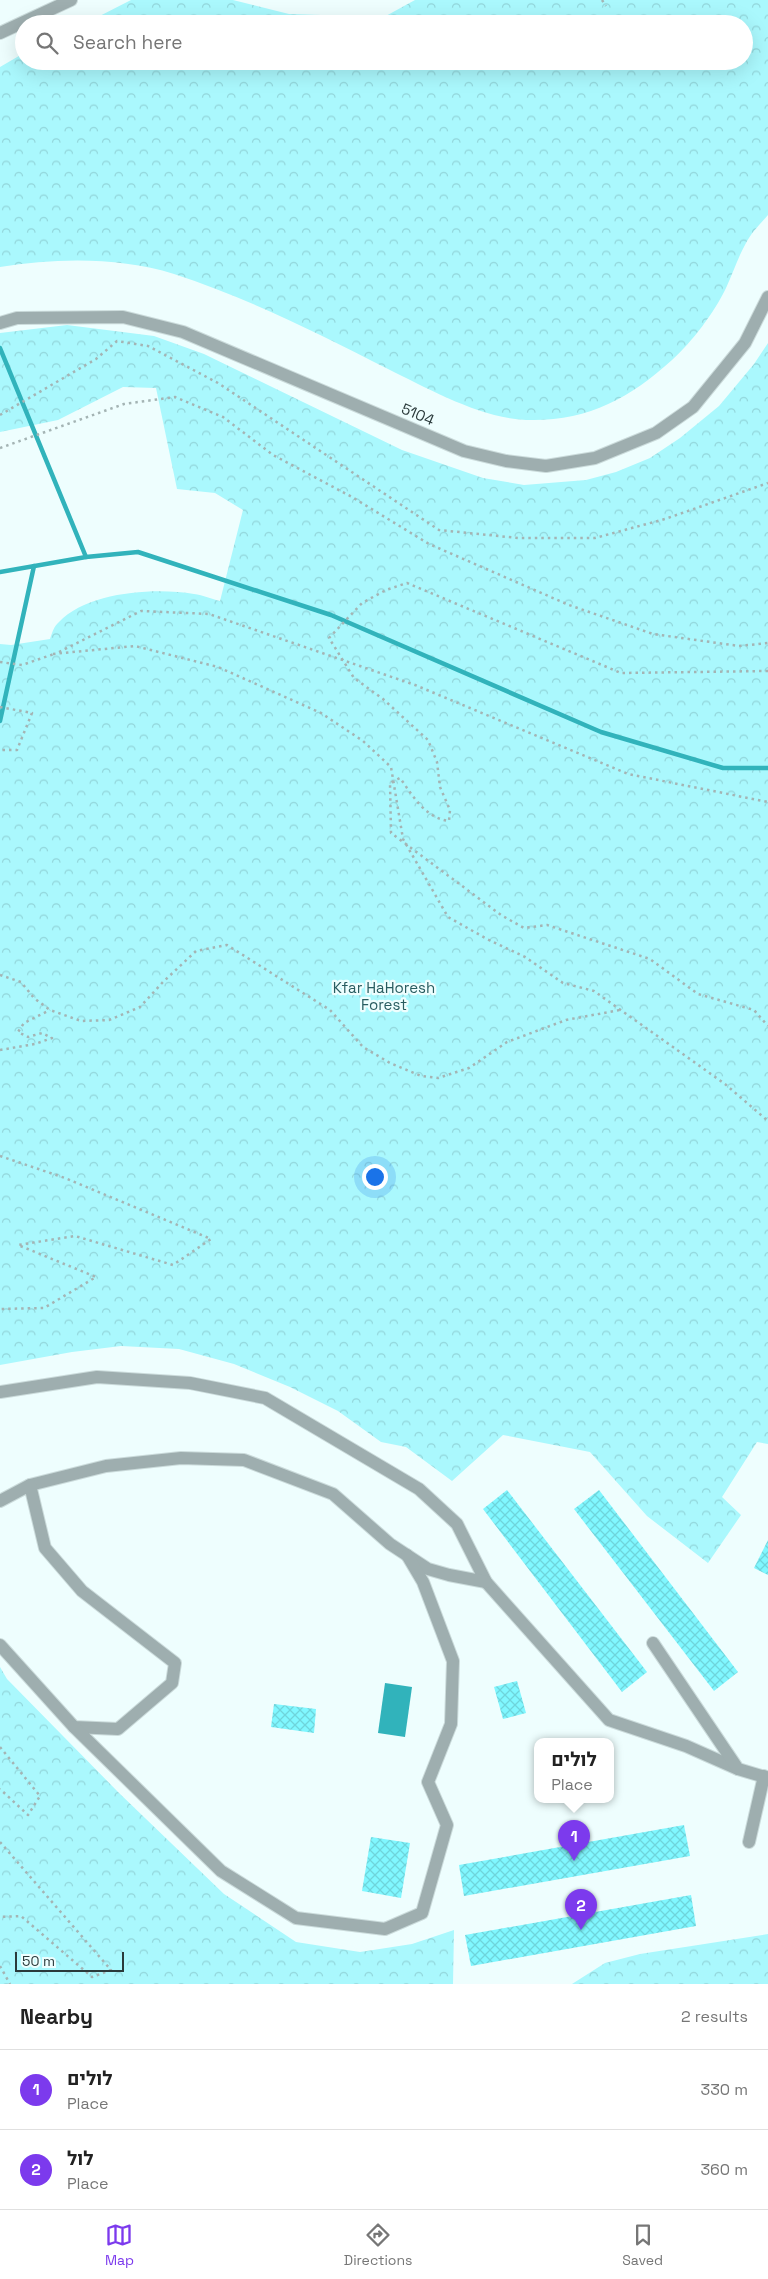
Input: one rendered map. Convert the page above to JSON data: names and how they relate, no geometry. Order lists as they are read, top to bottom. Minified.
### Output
{"streets":{"street":["5104"]},"parks":["Kfar HaHoresh Forest"],"scale_bar":"50 m","page":{"search":"Search here","popup":["לולים","Place"],"pins":["1","2"],"scale":"50 m","heading":["Nearby","2 results"],"list":[{"mark":"1","name":"לולים","note":"Place","value":"330 m"},{"mark":"2","name":"לול","note":"Place","value":"360 m"}],"nav":["Map","Directions","Saved"]}}
